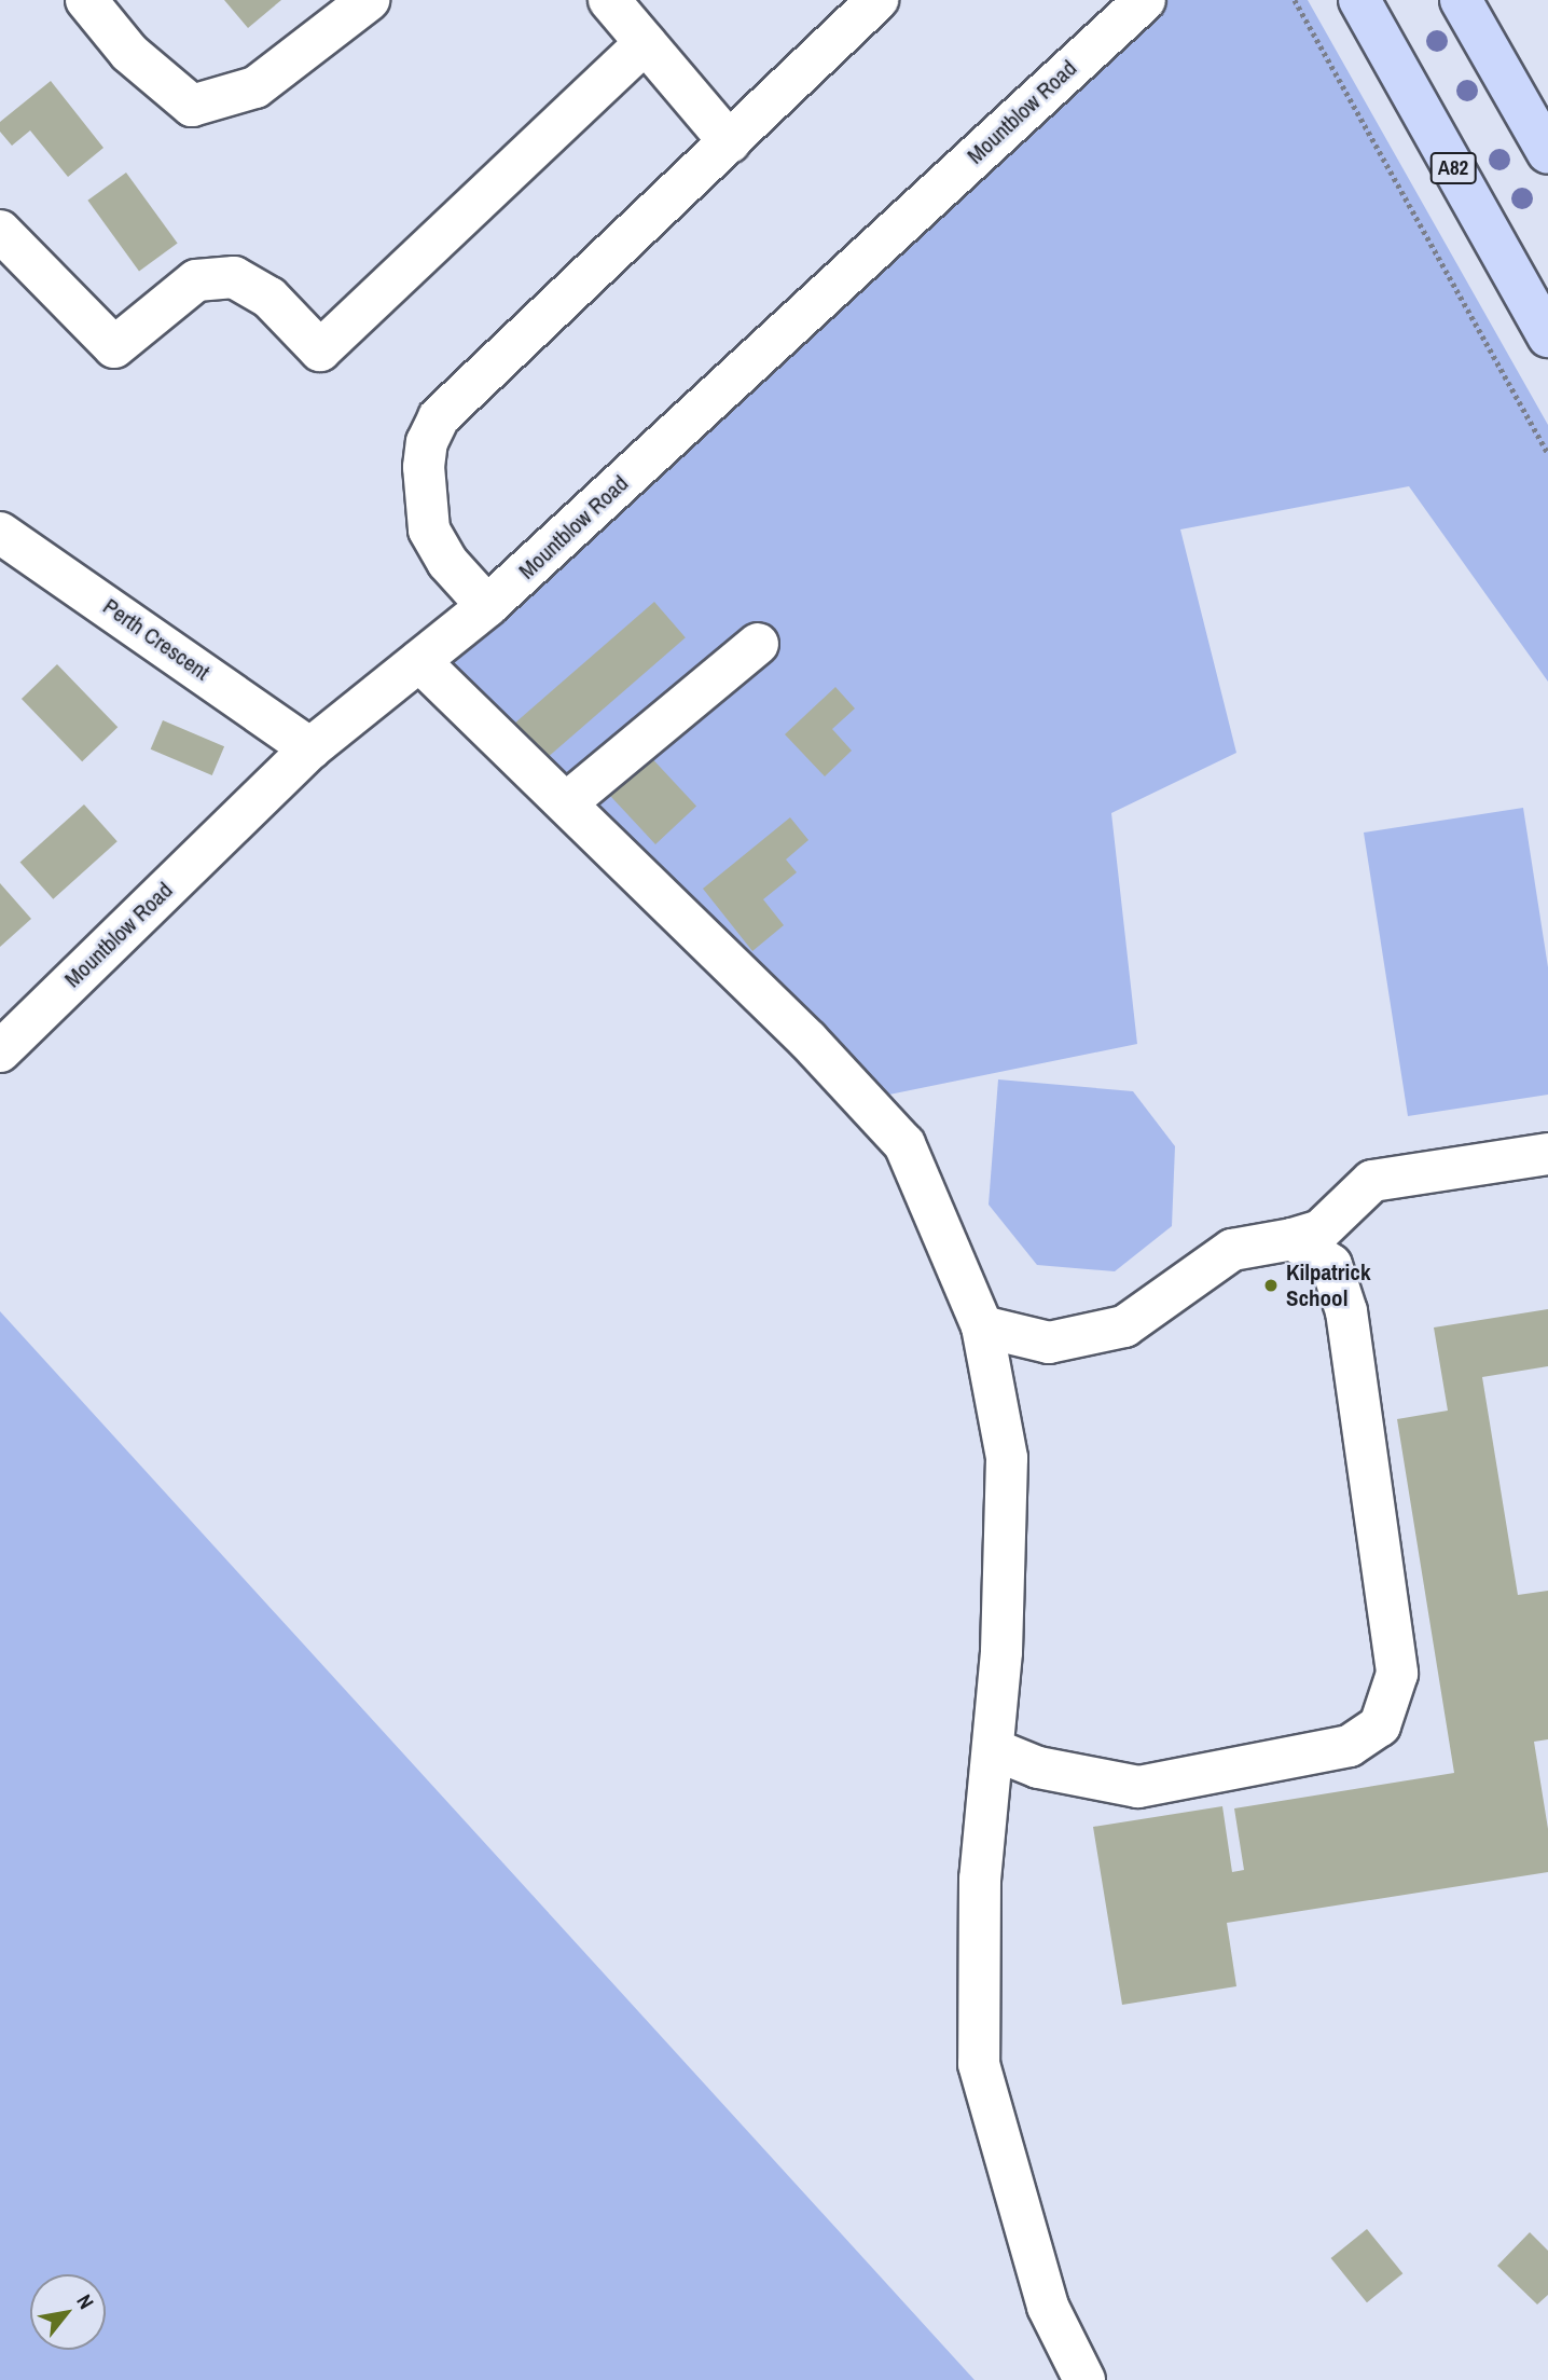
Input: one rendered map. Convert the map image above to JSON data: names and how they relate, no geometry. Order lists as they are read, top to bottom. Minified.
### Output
{"streets":{"main road":["A82"],"street":["Mountblow Road","Perth Crescent"]},"crossings":[["Mountblow Road","Perth Crescent"]],"places":["Kilpatrick School"],"north":"top right"}
